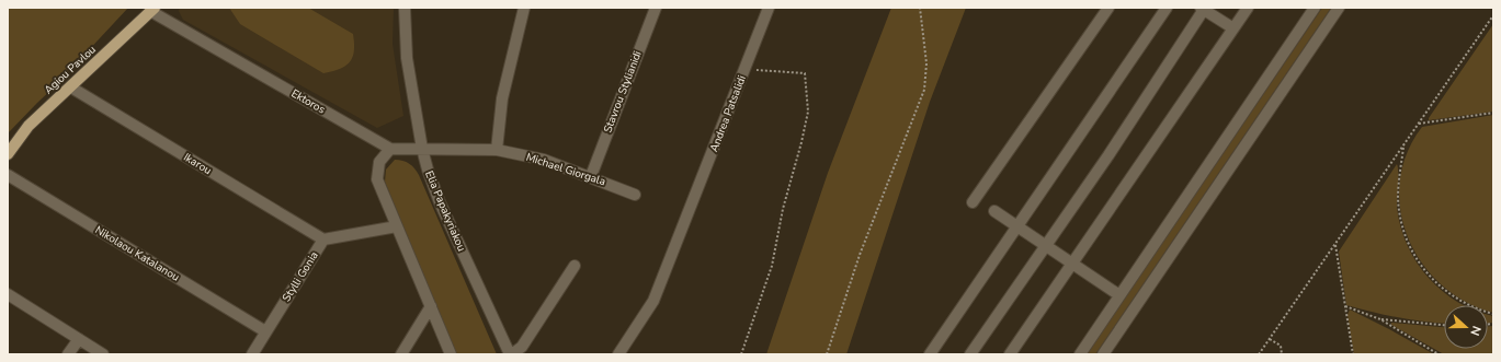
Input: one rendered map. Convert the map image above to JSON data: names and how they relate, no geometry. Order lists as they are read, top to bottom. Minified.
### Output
{"streets":{"main road":["Agiou Pavlou"],"street":["Stavrou Stylianidi","Ektoros","Andrea Patsalidi","Ikarou","Michael Giorgala","Elia Papakyriakou","Nikolaou Katalanou","Stylli Gonia"]},"crossings":[["Agiou Pavlou","Ektoros"],["Agiou Pavlou","Ikarou"],["Stavrou Stylianidi","Michael Giorgala"],["Ektoros","Michael Giorgala"],["Ikarou","Stylli Gonia"],["Michael Giorgala","Elia Papakyriakou"],["Nikolaou Katalanou","Stylli Gonia"]],"north":"right"}
